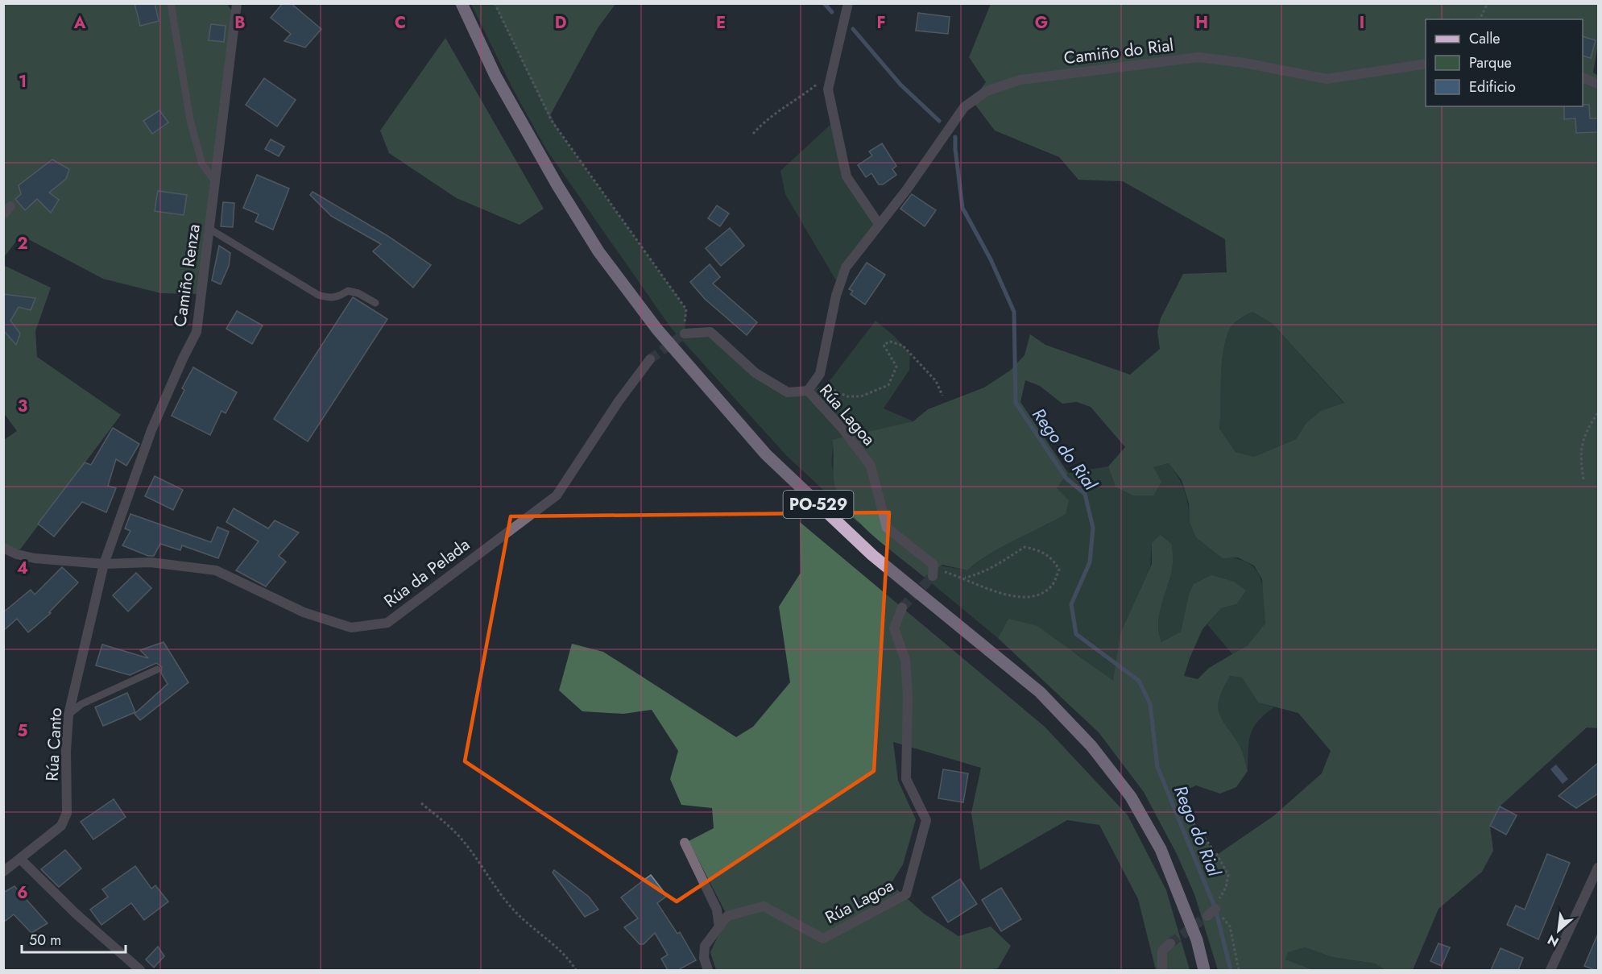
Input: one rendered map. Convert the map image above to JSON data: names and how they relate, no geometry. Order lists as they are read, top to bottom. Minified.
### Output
{"streets":{"main road":["PO-529"],"street":["Camiño do Rial","Camiño Renza","Rúa Lagoa","Rúa da Pelada","Rúa Canto"]},"crossings":[["Camiño do Rial","Rúa Lagoa"],["Camiño Renza","Rúa da Pelada"],["Camiño Renza","Rúa Canto"],["Rúa da Pelada","Rúa Canto"]],"water":["Rego do Rial"],"legend":["Calle","Parque","Edificio"],"scale_bar":"50 m","north":"bottom left","grid":{"columns":["A","B","C","D","E","F","G","H","I"],"rows":["1","2","3","4","5","6"]}}
